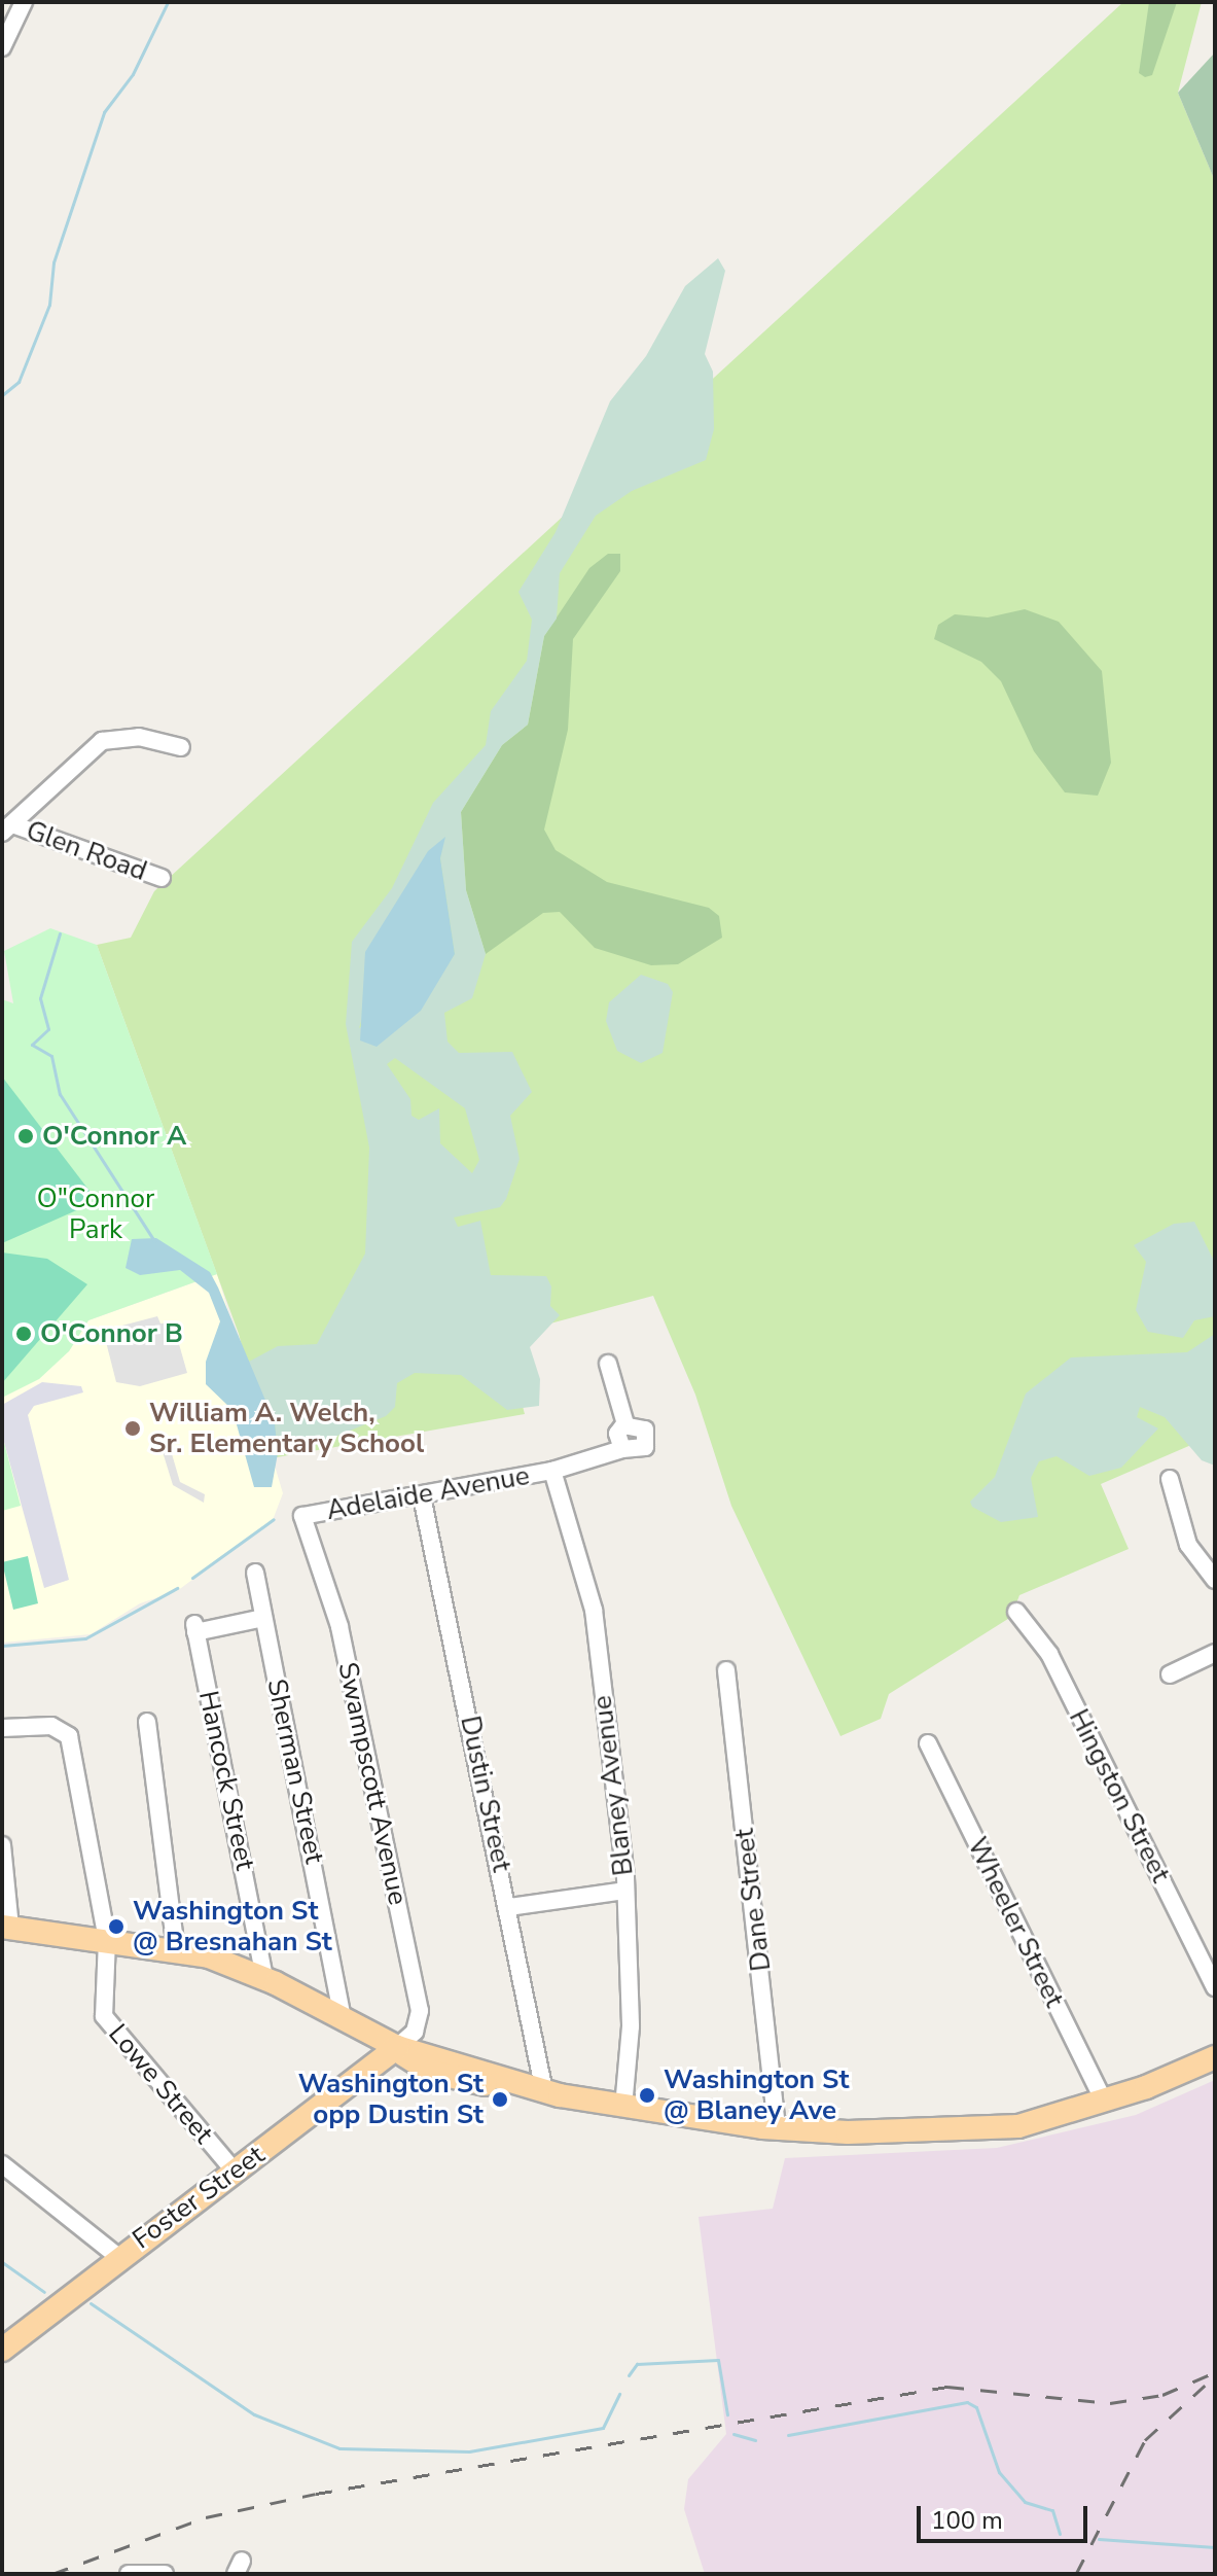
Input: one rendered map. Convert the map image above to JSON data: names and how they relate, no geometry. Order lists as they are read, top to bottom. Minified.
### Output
{"streets":{"main road":["Foster Street"],"street":["Glen Road","Adelaide Avenue","Sherman Street","Hancock Street","Swampscott Avenue","Blaney Avenue","Dustin Street","Hingston Street","Dane Street","Wheeler Street","Lowe Street"]},"crossings":[["Adelaide Avenue","Swampscott Avenue"],["Adelaide Avenue","Blaney Avenue"],["Adelaide Avenue","Dustin Street"],["Sherman Street","Hancock Street"],["Swampscott Avenue","Foster Street"],["Lowe Street","Foster Street"]],"parks":["O\"Connor Park"],"places":["O'Connor A","O'Connor B","William A. Welch, Sr. Elementary School","Washington St @ Bresnahan St","Washington St @ Blaney Ave","Washington St opp Dustin St"],"scale_bar":"100 m"}
